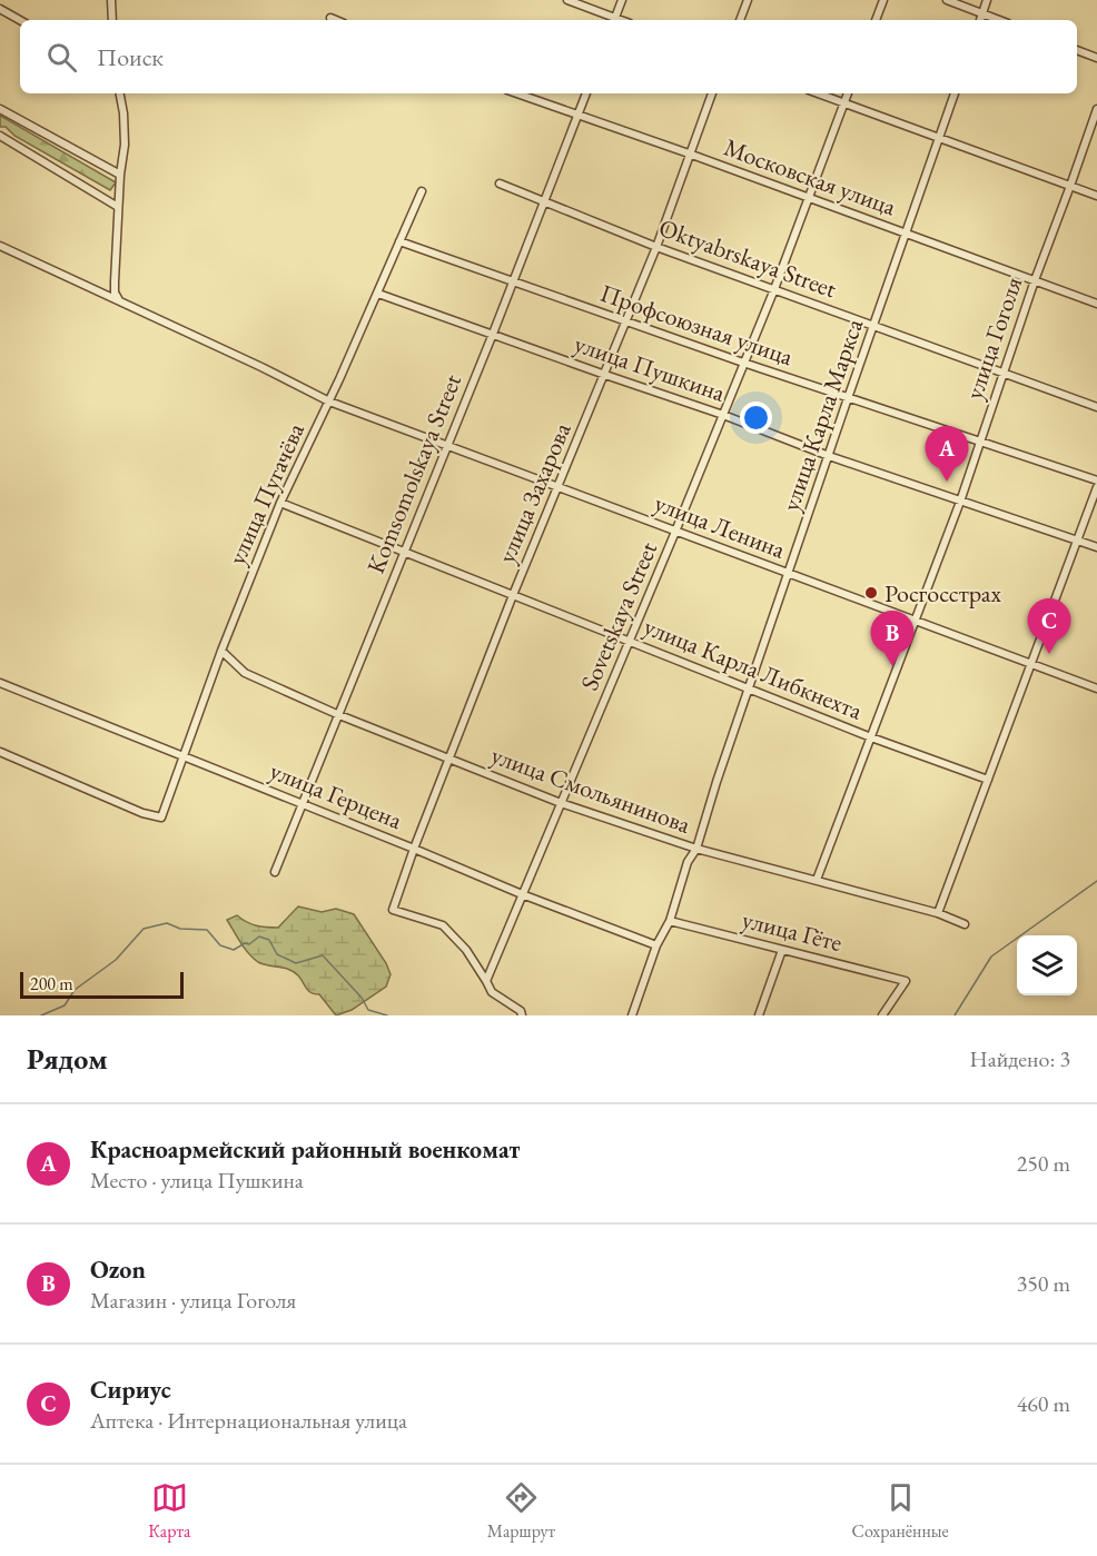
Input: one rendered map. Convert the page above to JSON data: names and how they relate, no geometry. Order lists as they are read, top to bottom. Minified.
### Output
{"streets":{"street":["Московская улица","Oktyabrskaya Street","Профсоюзная улица","улица Гоголя","улица Пушкина","улица Карла Маркса","Komsomolskaya Street","улица Захарова","улица Пугачёва","улица Ленина","Sovetskaya Street","улица Карла Либкнехта","улица Смольянинова","улица Герцена","улица Гёте"]},"crossings":[["Московская улица","улица Гоголя"],["Московская улица","улица Карла Маркса"],["Московская улица","Komsomolskaya Street"],["Московская улица","улица Захарова"],["Московская улица","Sovetskaya Street"],["Oktyabrskaya Street","улица Гоголя"],["Oktyabrskaya Street","улица Карла Маркса"],["Oktyabrskaya Street","Komsomolskaya Street"],["Oktyabrskaya Street","улица Захарова"],["Oktyabrskaya Street","Sovetskaya Street"],["Профсоюзная улица","улица Гоголя"],["Профсоюзная улица","улица Карла Маркса"],["Профсоюзная улица","Komsomolskaya Street"],["Профсоюзная улица","улица Захарова"],["Профсоюзная улица","улица Пугачёва"],["Профсоюзная улица","Sovetskaya Street"],["улица Гоголя","улица Пушкина"],["улица Гоголя","улица Ленина"],["улица Гоголя","улица Карла Либкнехта"],["улица Гоголя","улица Смольянинова"],["улица Пушкина","улица Карла Маркса"],["улица Пушкина","Komsomolskaya Street"],["улица Пушкина","улица Захарова"],["улица Пушкина","улица Пугачёва"],["улица Пушкина","Sovetskaya Street"],["улица Карла Маркса","улица Ленина"],["улица Карла Маркса","улица Карла Либкнехта"],["улица Карла Маркса","улица Смольянинова"],["улица Карла Маркса","улица Герцена"],["улица Карла Маркса","улица Гёте"],["Komsomolskaya Street","улица Ленина"],["Komsomolskaya Street","улица Карла Либкнехта"],["Komsomolskaya Street","улица Смольянинова"],["Komsomolskaya Street","улица Герцена"],["улица Захарова","улица Ленина"],["улица Захарова","Sovetskaya Street"],["улица Захарова","улица Карла Либкнехта"],["улица Захарова","улица Смольянинова"],["улица Захарова","улица Герцена"],["улица Пугачёва","улица Ленина"],["улица Пугачёва","улица Карла Либкнехта"],["улица Пугачёва","улица Смольянинова"],["улица Пугачёва","улица Герцена"],["улица Ленина","Sovetskaya Street"],["Sovetskaya Street","улица Карла Либкнехта"],["Sovetskaya Street","улица Смольянинова"],["Sovetskaya Street","улица Герцена"]],"places":["Росгосстрах"],"scale_bar":"200 m","page":{"search":"Поиск","pins":["A","C","B"],"scale":"200 m","heading":["Рядом","Найдено: 3"],"list":[{"mark":"A","name":"Красноармейский районный военкомат","note":"Место · улица Пушкина","value":"250 m"},{"mark":"B","name":"Ozon","note":"Магазин · улица Гоголя","value":"350 m"},{"mark":"C","name":"Сириус","note":"Аптека · Интернациональная улица","value":"460 m"}],"nav":["Карта","Маршрут","Сохранённые"]}}
